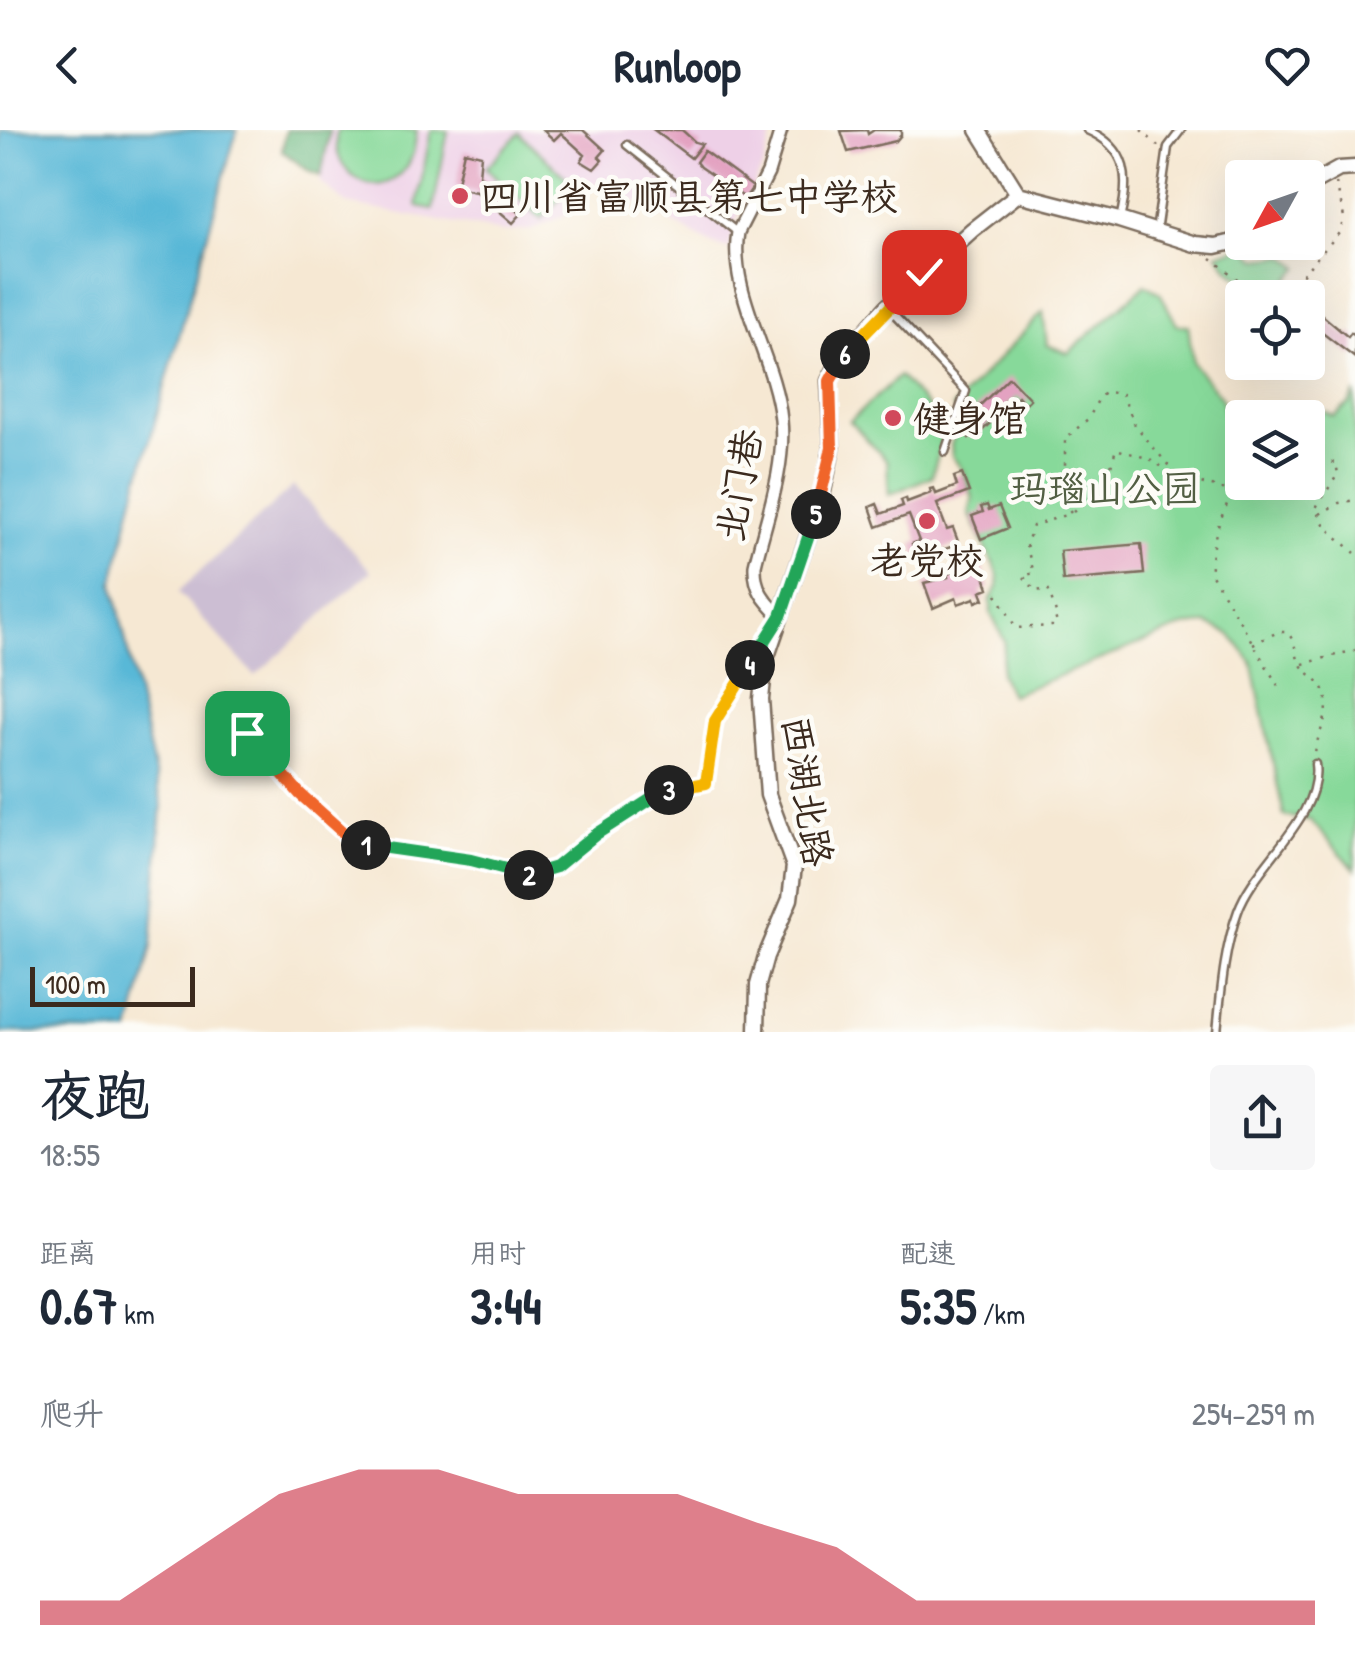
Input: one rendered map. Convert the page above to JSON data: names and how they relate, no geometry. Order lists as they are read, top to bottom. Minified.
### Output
{"streets":{"street":["北门巷","西湖北路"]},"crossings":[["北门巷","西湖北路"]],"parks":["玛瑙山公园"],"places":["四川省富顺县第七中学校","健身馆","老党校"],"scale_bar":"100 m","north":"bottom left","page":{"header":"Runloop","pins":["6","5","4","3","1","2"],"scale":"100 m","heading":["夜跑","18:55"],"stats":[["距离","0.67 km"],["用时","3:44"],["配速","5:35 /km"]],"chart":["爬升","254–259 m"]}}
